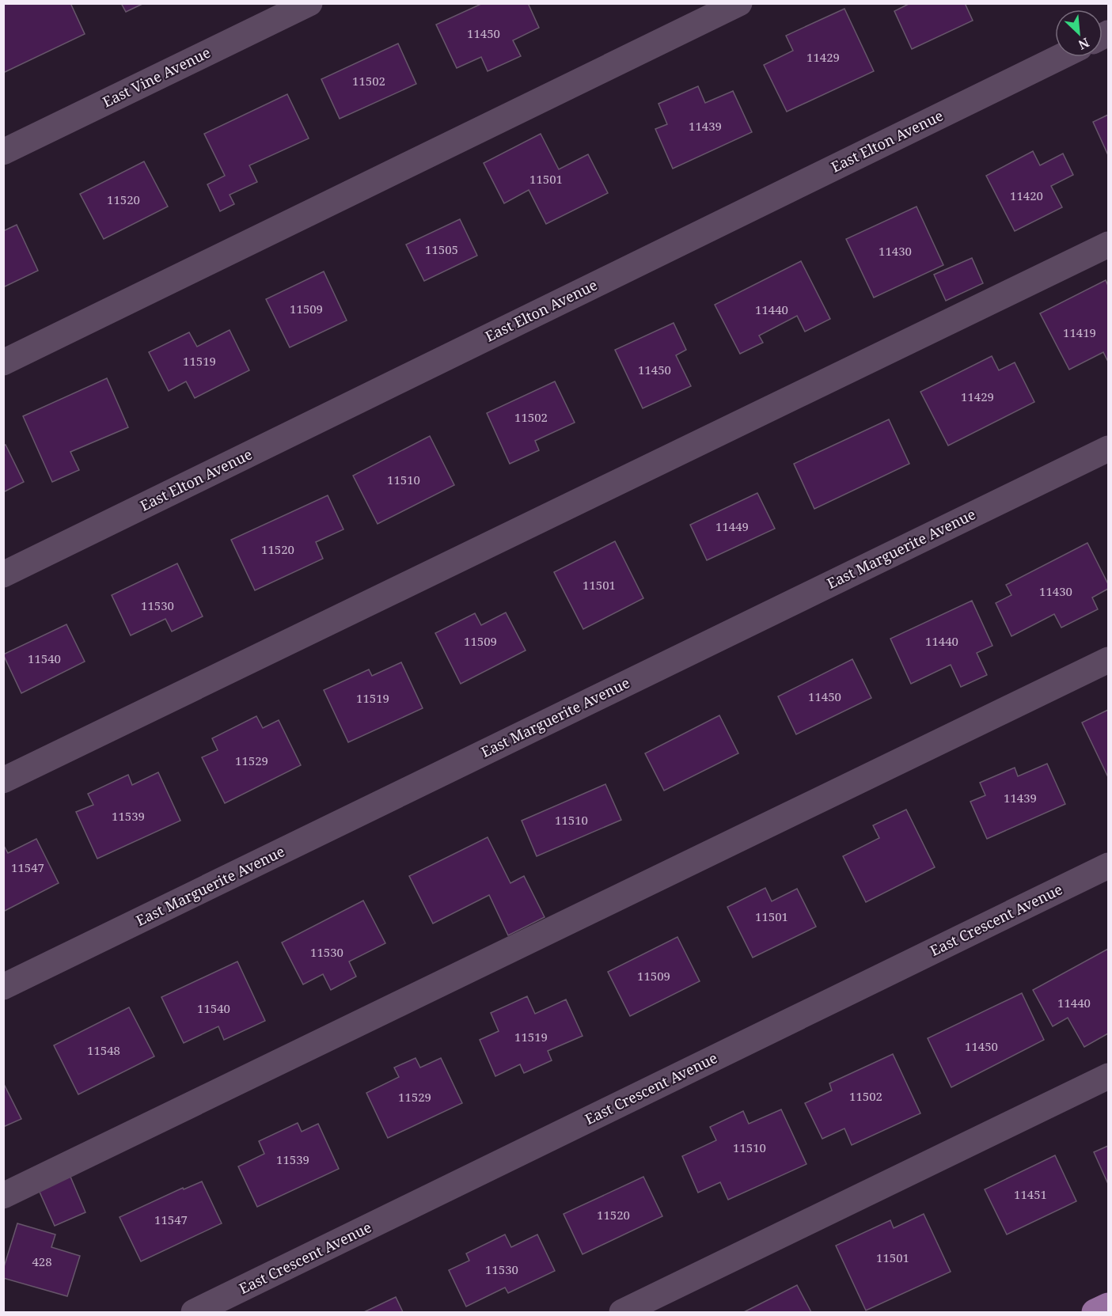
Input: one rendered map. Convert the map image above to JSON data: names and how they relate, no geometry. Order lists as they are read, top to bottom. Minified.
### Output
{"streets":{"street":["East Vine Avenue","East Elton Avenue","East Marguerite Avenue","East Crescent Avenue"]},"house_numbers":["11450","11429","11502","11439","11501","11420","11520","11505","11430","11509","11440","11419","11519","11450","11429","11502","11510","11449","11520","11501","11430","11530","11509","11440","11540","11450","11519","11529","11439","11539","11510","11547","11501","11530","11509","11440","11540","11519","11450","11548","11502","11529","11510","11539","11451","11520","11547","11501","428","11530"],"north":"bottom right"}
